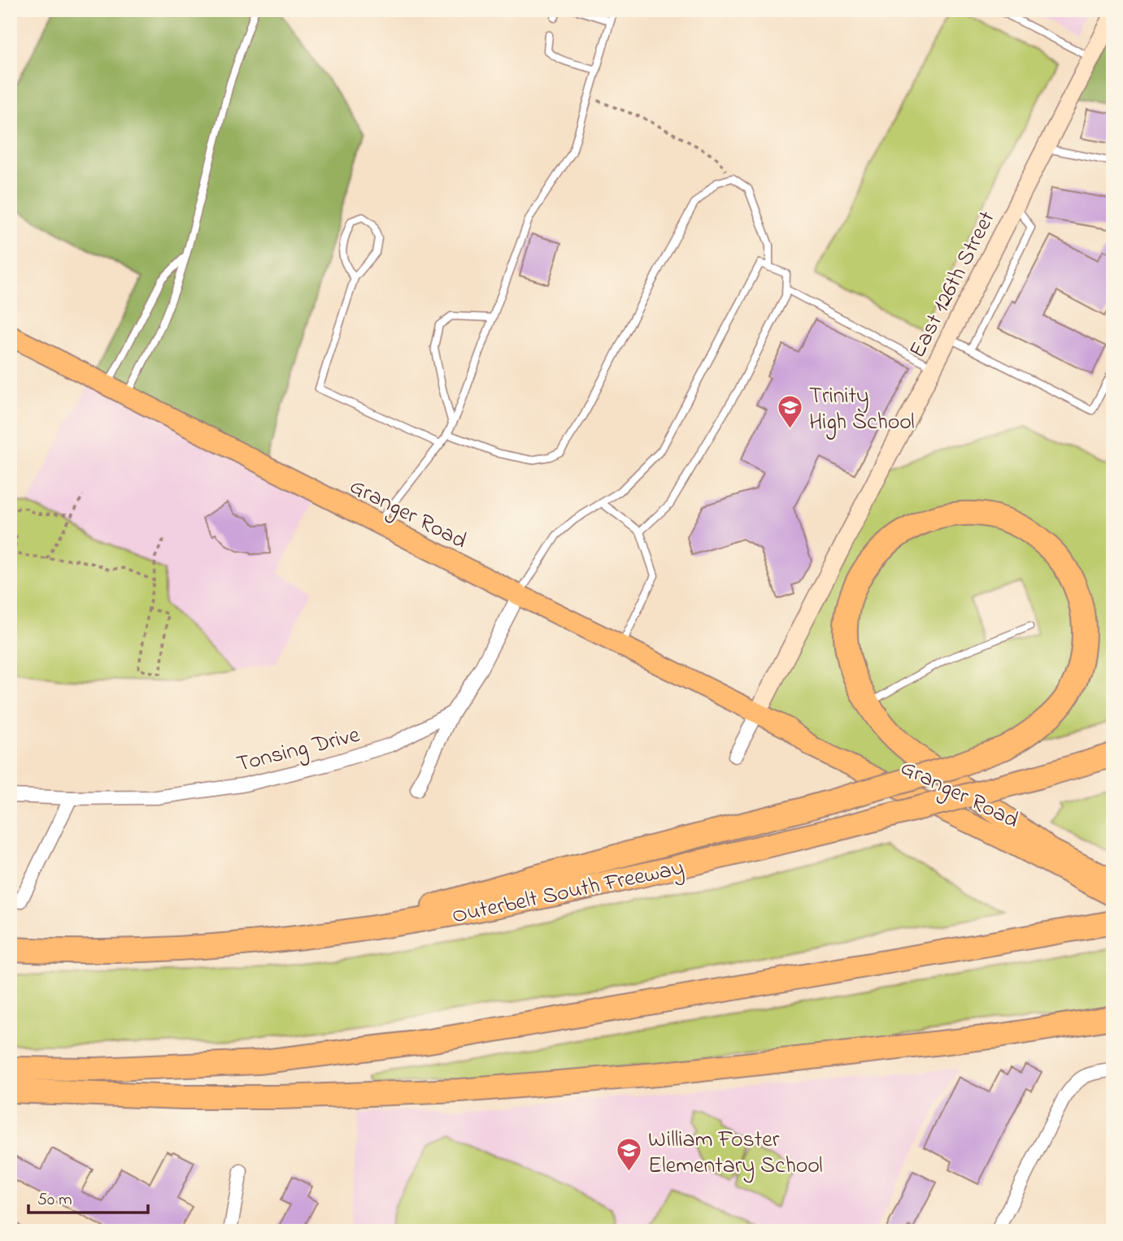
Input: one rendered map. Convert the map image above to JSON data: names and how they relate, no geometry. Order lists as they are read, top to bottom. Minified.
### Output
{"streets":{"highway":["Outerbelt South Freeway"],"main road":["Granger Road"],"street":["East 126th Street","Tonsing Drive"]},"crossings":[["East 126th Street","Granger Road"],["Granger Road","Tonsing Drive"]],"places":{"school or university":["Trinity High School","William Foster Elementary School"]},"scale_bar":"50 m"}
